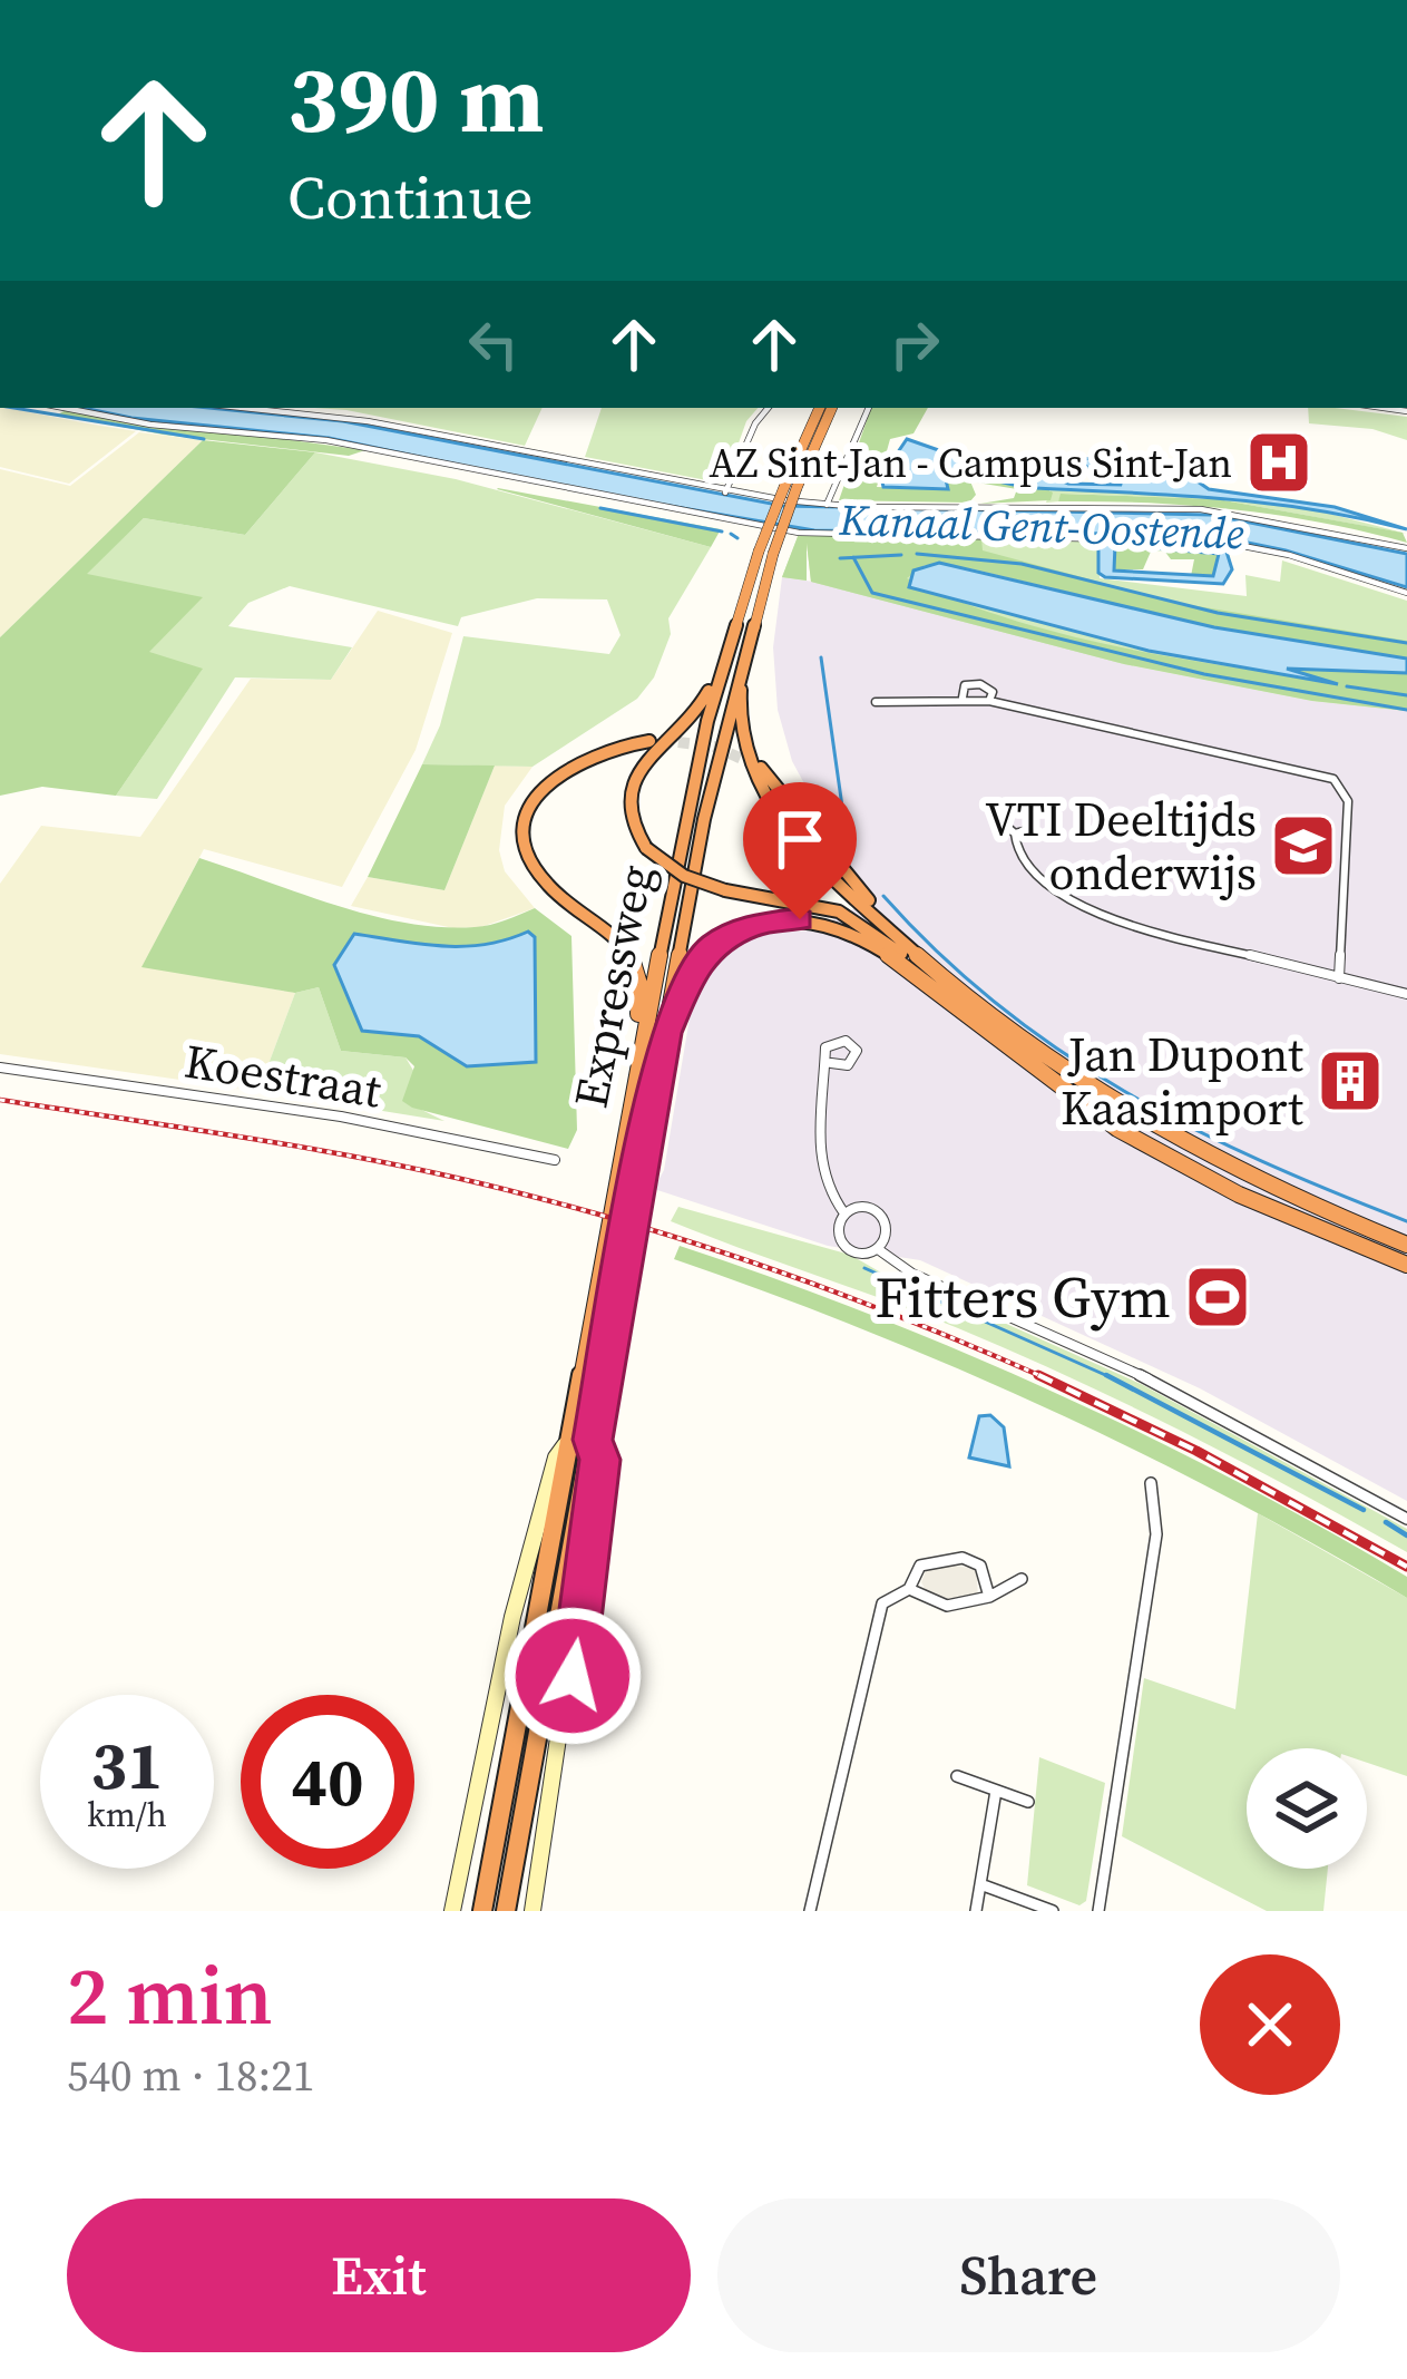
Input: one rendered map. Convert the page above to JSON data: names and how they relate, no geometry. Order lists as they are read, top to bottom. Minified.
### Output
{"streets":{"highway":["Expressweg"],"street":["Koestraat"]},"water":["Kanaal Gent-Oostende"],"places":{"hospital":["AZ Sint-Jan - Campus Sint-Jan"],"school or university":["VTI Deeltijds onderwijs"],"building":["Jan Dupont Kaasimport"],"sports":["Fitters Gym"]},"page":{"turn":["390 m","Continue"],"speed":"31 km/h","limit":"40","heading":["2 min","540 m · 18:21"],"buttons":["Exit","Share"]}}
